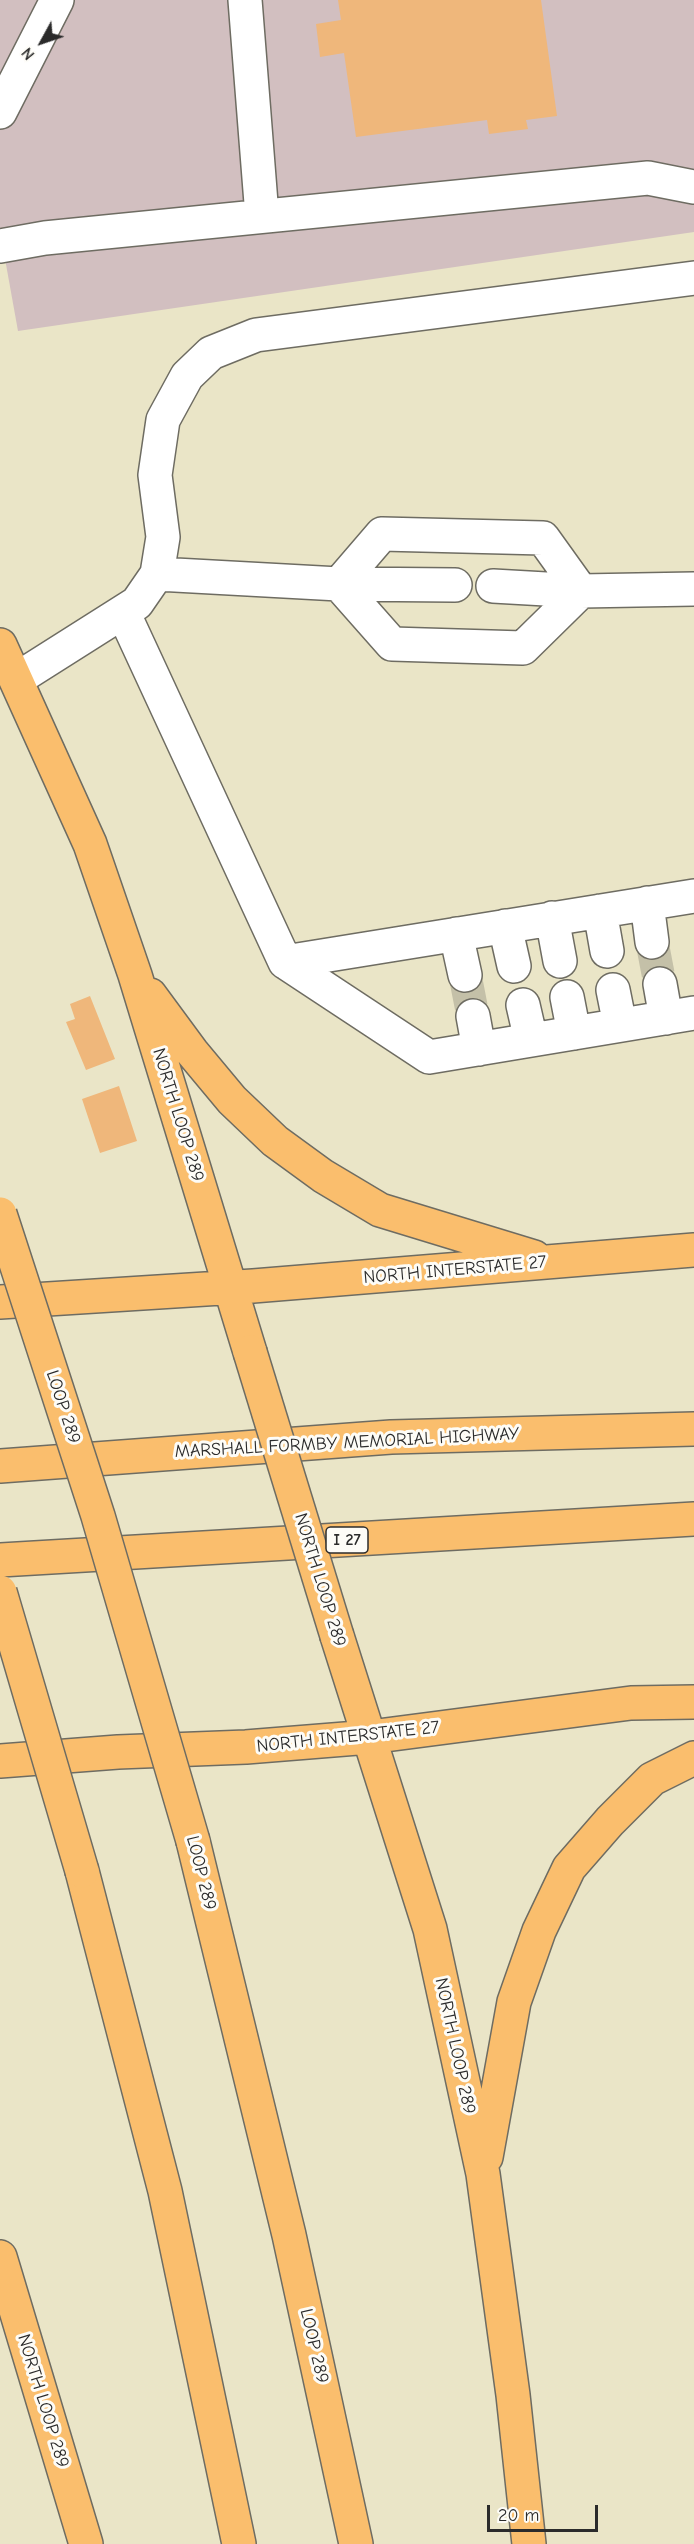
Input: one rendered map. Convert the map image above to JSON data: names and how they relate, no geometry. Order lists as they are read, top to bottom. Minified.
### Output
{"streets":{"main road":["NORTH LOOP 289","NORTH INTERSTATE 27","LOOP 289","MARSHALL FORMBY MEMORIAL HIGHWAY","I 27"]},"crossings":[["NORTH LOOP 289","NORTH INTERSTATE 27"]],"scale_bar":"20 m","north":"bottom left"}
